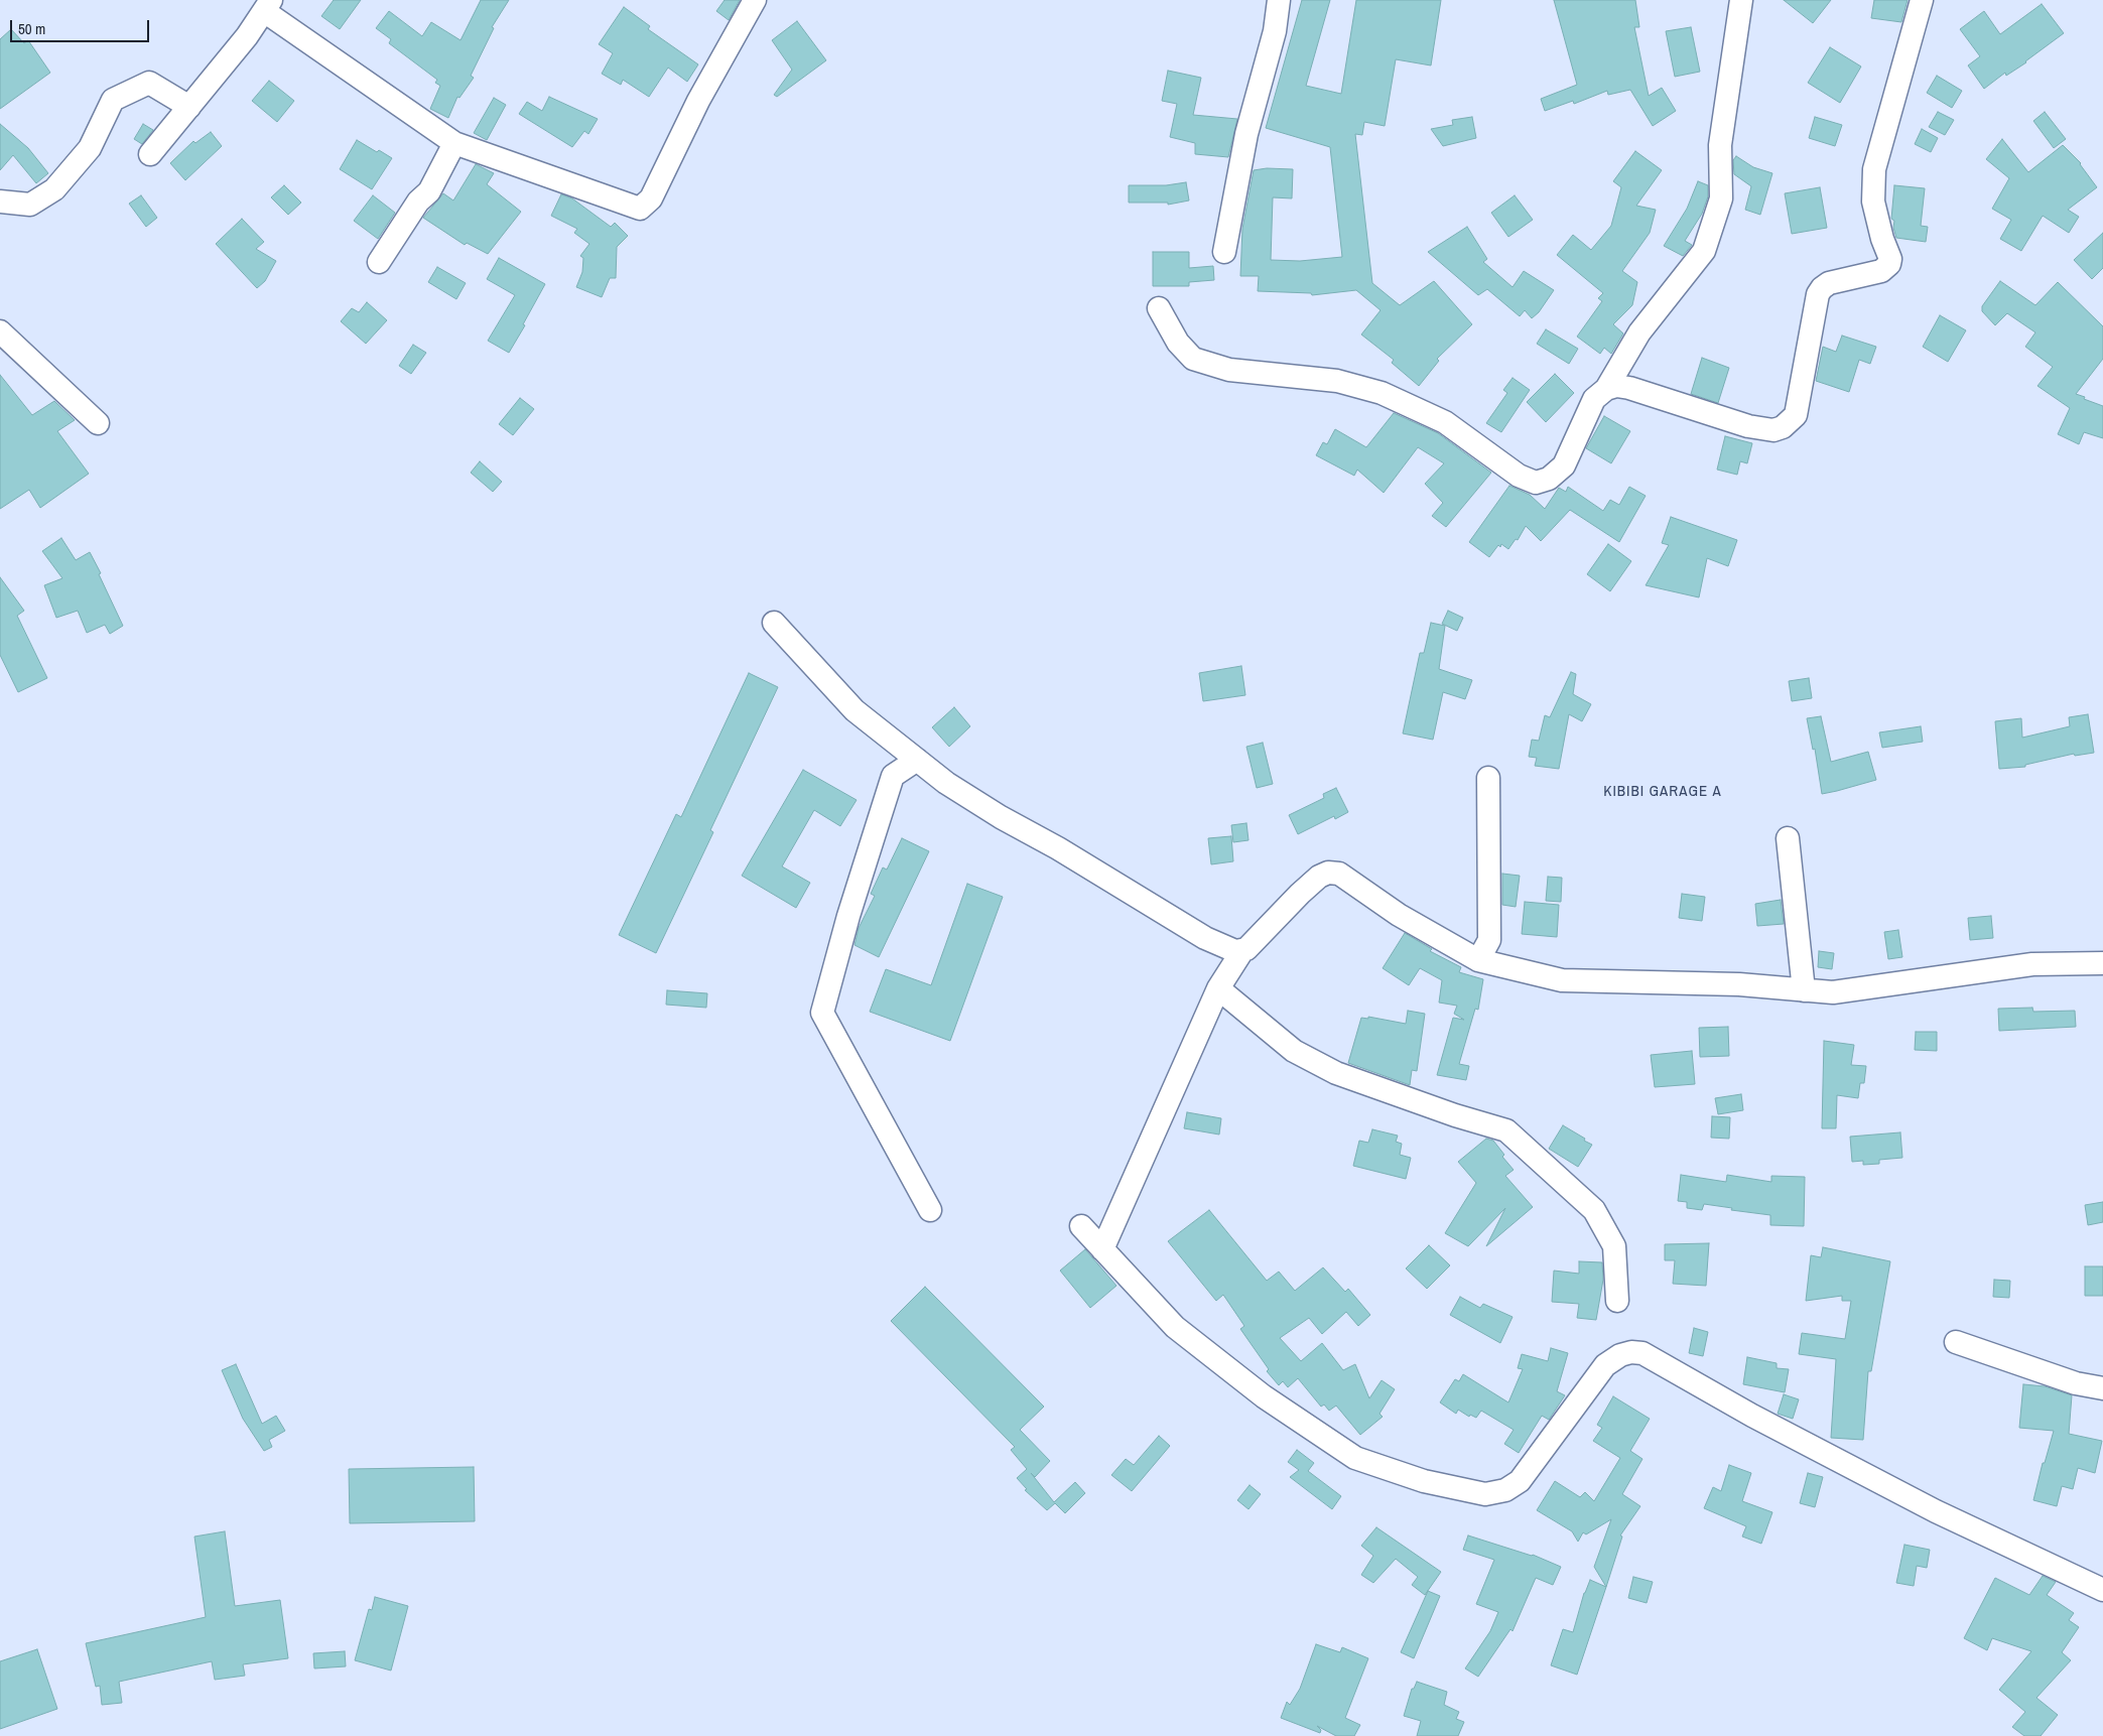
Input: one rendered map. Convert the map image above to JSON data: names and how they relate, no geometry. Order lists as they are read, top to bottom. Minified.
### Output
{"districts":["KIBIBI GARAGE A"],"scale_bar":"50 m"}
